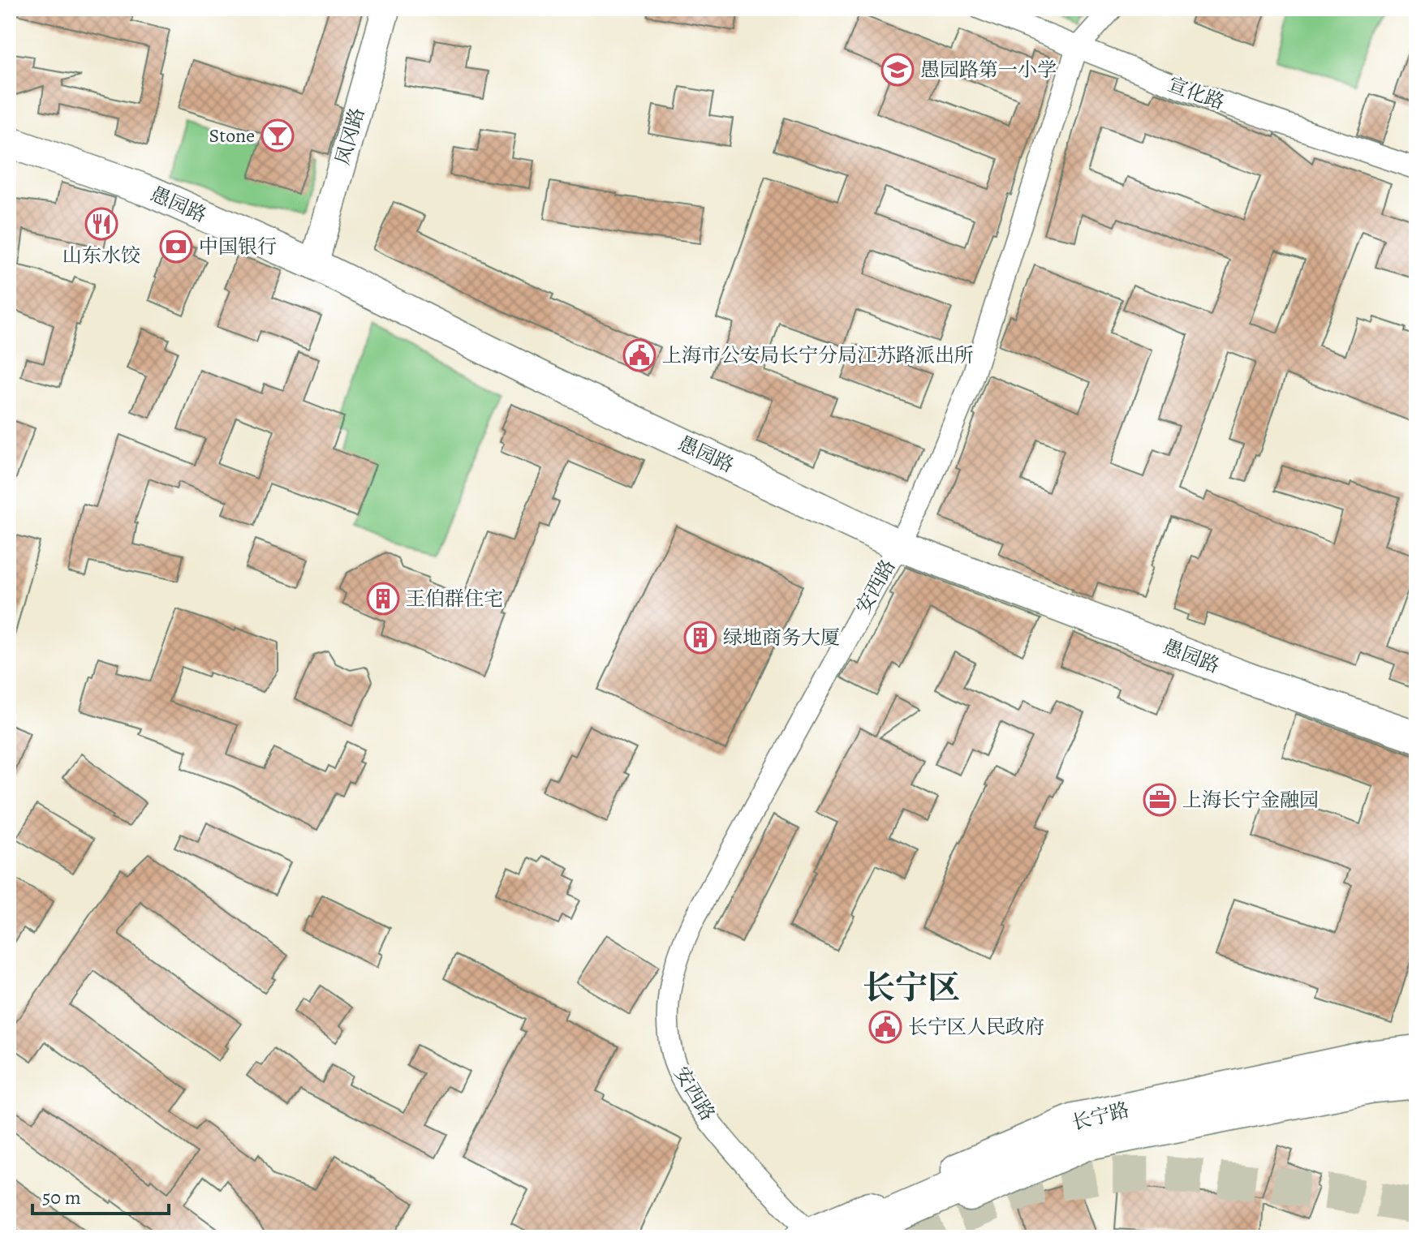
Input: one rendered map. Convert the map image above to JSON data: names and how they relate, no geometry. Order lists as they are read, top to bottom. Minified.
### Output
{"streets":{"main road":["愚园路","长宁路"],"street":["宣化路","凤冈路","安西路"]},"crossings":[["宣化路","安西路"],["凤冈路","愚园路"],["愚园路","安西路"],["安西路","长宁路"]],"districts":["长宁区"],"places":{"school or university":["愚园路第一小学"],"bar":["Stone"],"restaurant":["山东水饺"],"bank":["中国银行"],"public building":["上海市公安局长宁分局江苏路派出所","长宁区人民政府"],"building":["王伯群住宅","绿地商务大厦"],"office":["上海长宁金融园"]},"scale_bar":"50 m"}
